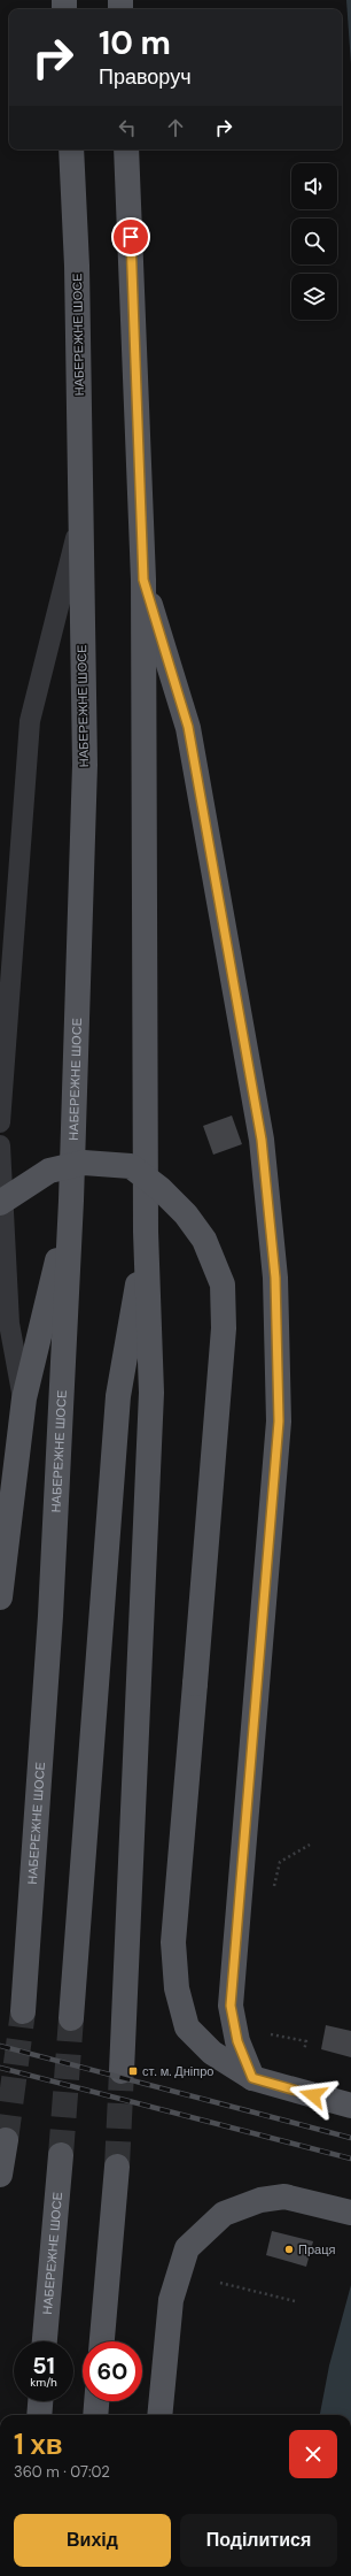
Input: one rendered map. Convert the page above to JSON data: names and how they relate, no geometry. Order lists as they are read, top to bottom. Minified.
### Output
{"streets":{"main road":["НАБЕРЕЖНЕ ШОСЕ"]},"places":{"transit":["ст. м. Дніпро"],"other":["Праця"]},"page":{"turn":["10 m","Праворуч"],"speed":"51 km/h","limit":"60","heading":["1 хв","360 m · 07:02"],"buttons":["Вихід","Поділитися"]}}
